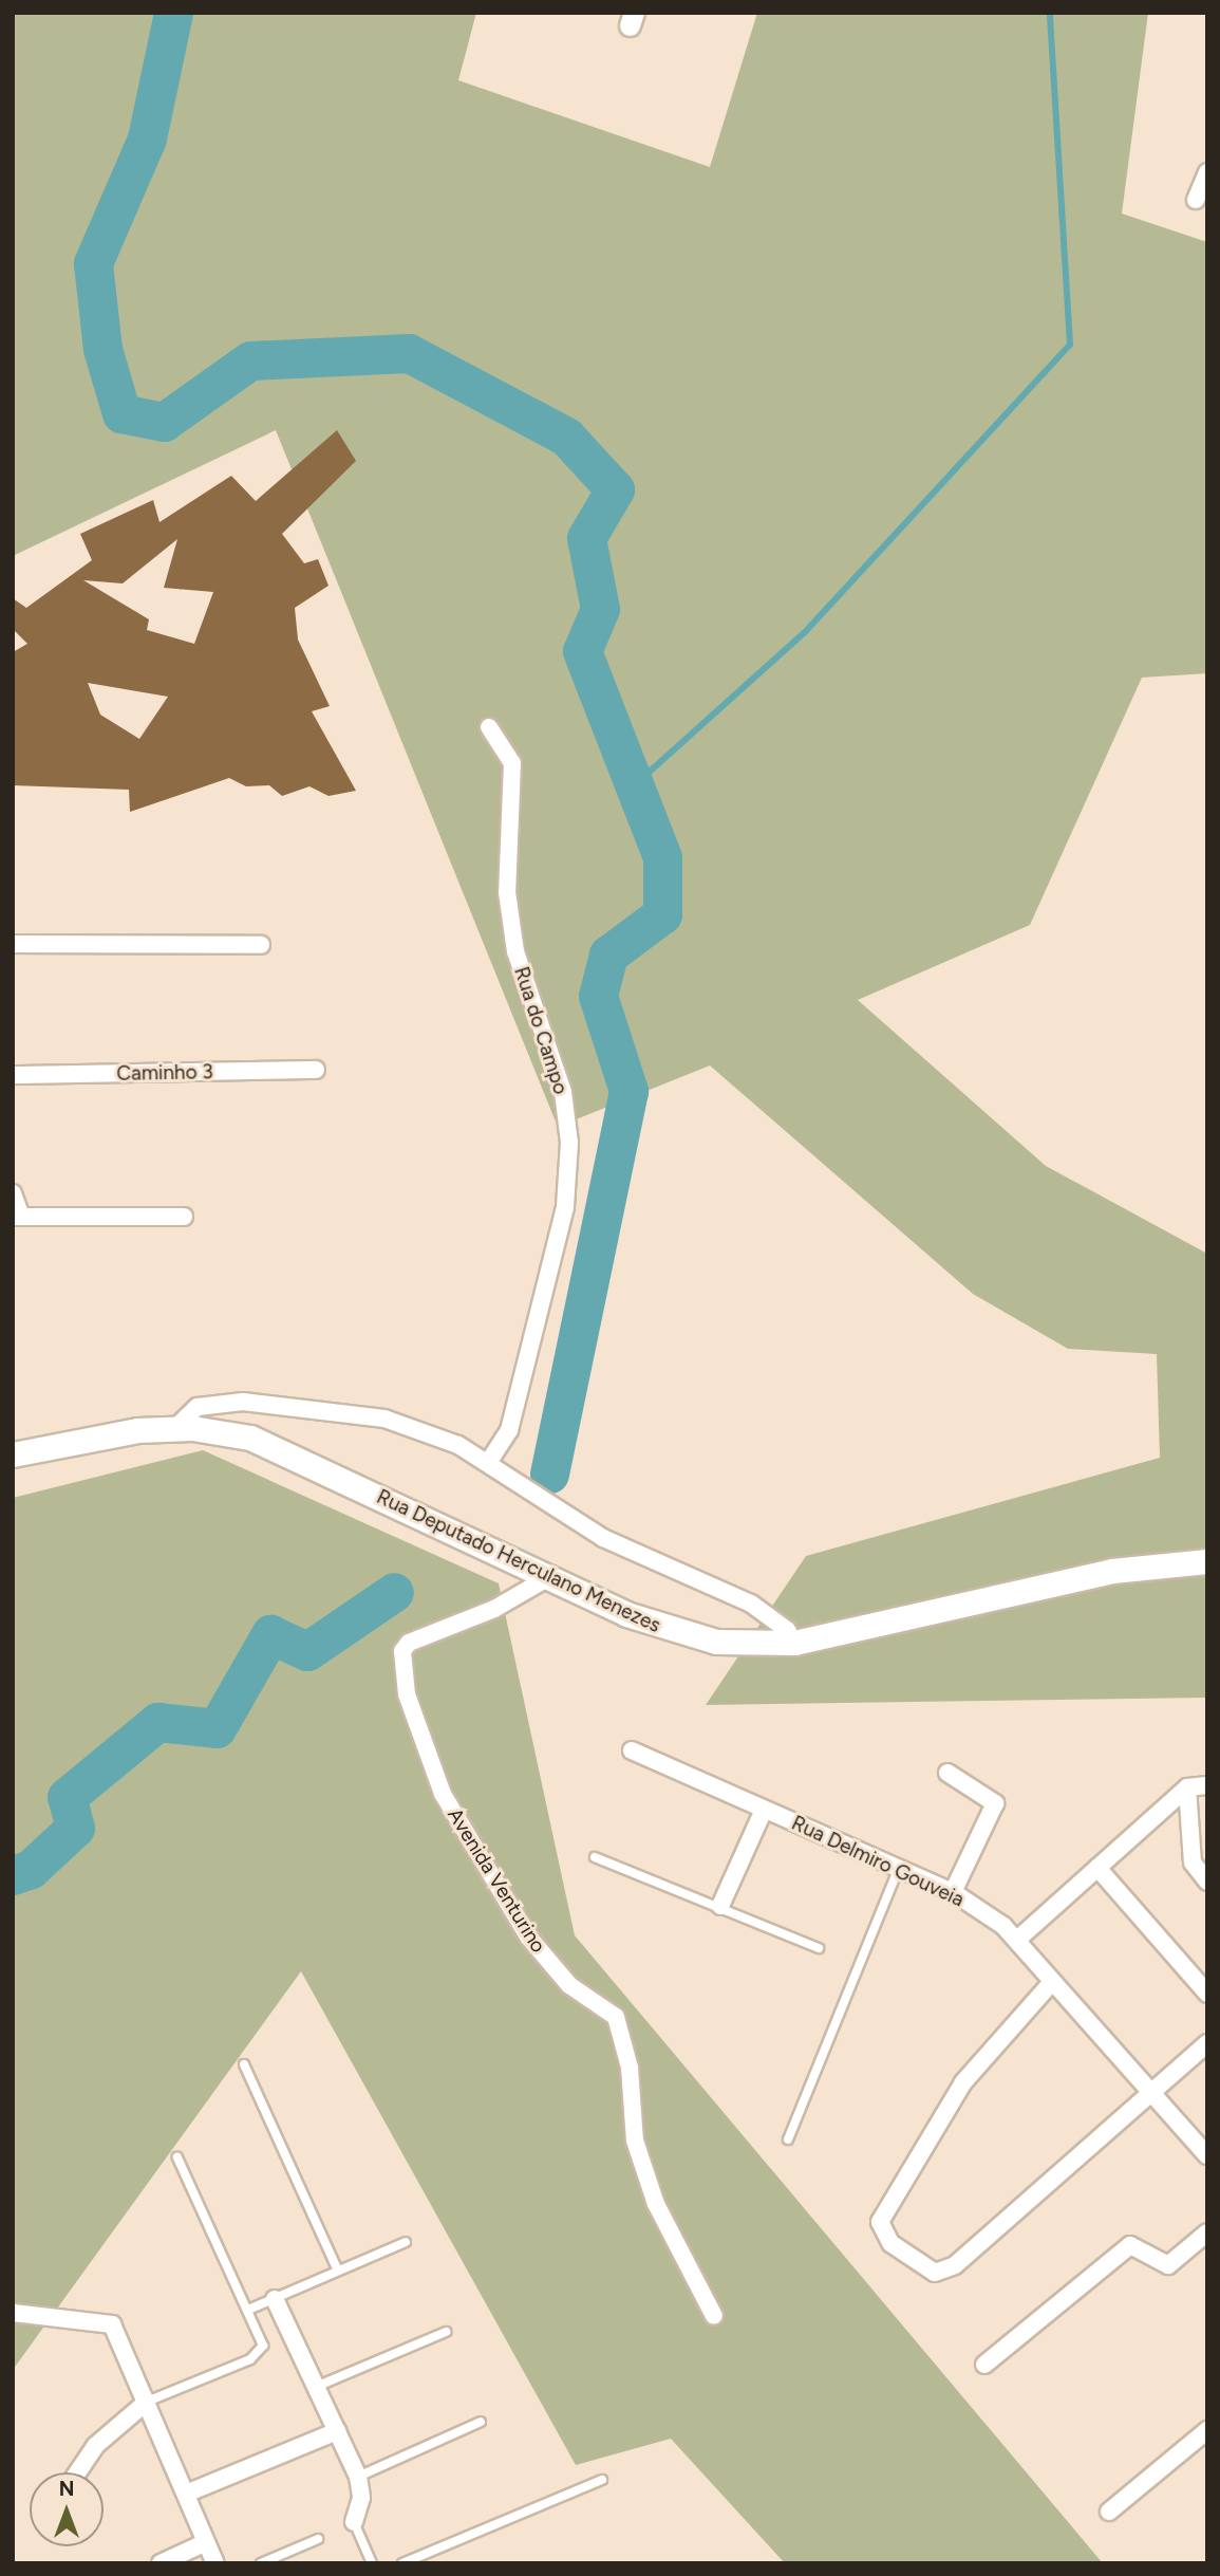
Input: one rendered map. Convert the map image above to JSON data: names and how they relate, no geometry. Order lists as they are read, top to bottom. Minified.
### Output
{"streets":{"main road":["Rua Deputado Herculano Menezes"],"street":["Rua do Campo","Caminho 3","Rua Delmiro Gouveia","Avenida Venturino"]},"crossings":[["Rua Deputado Herculano Menezes","Avenida Venturino"]],"north":"top"}
